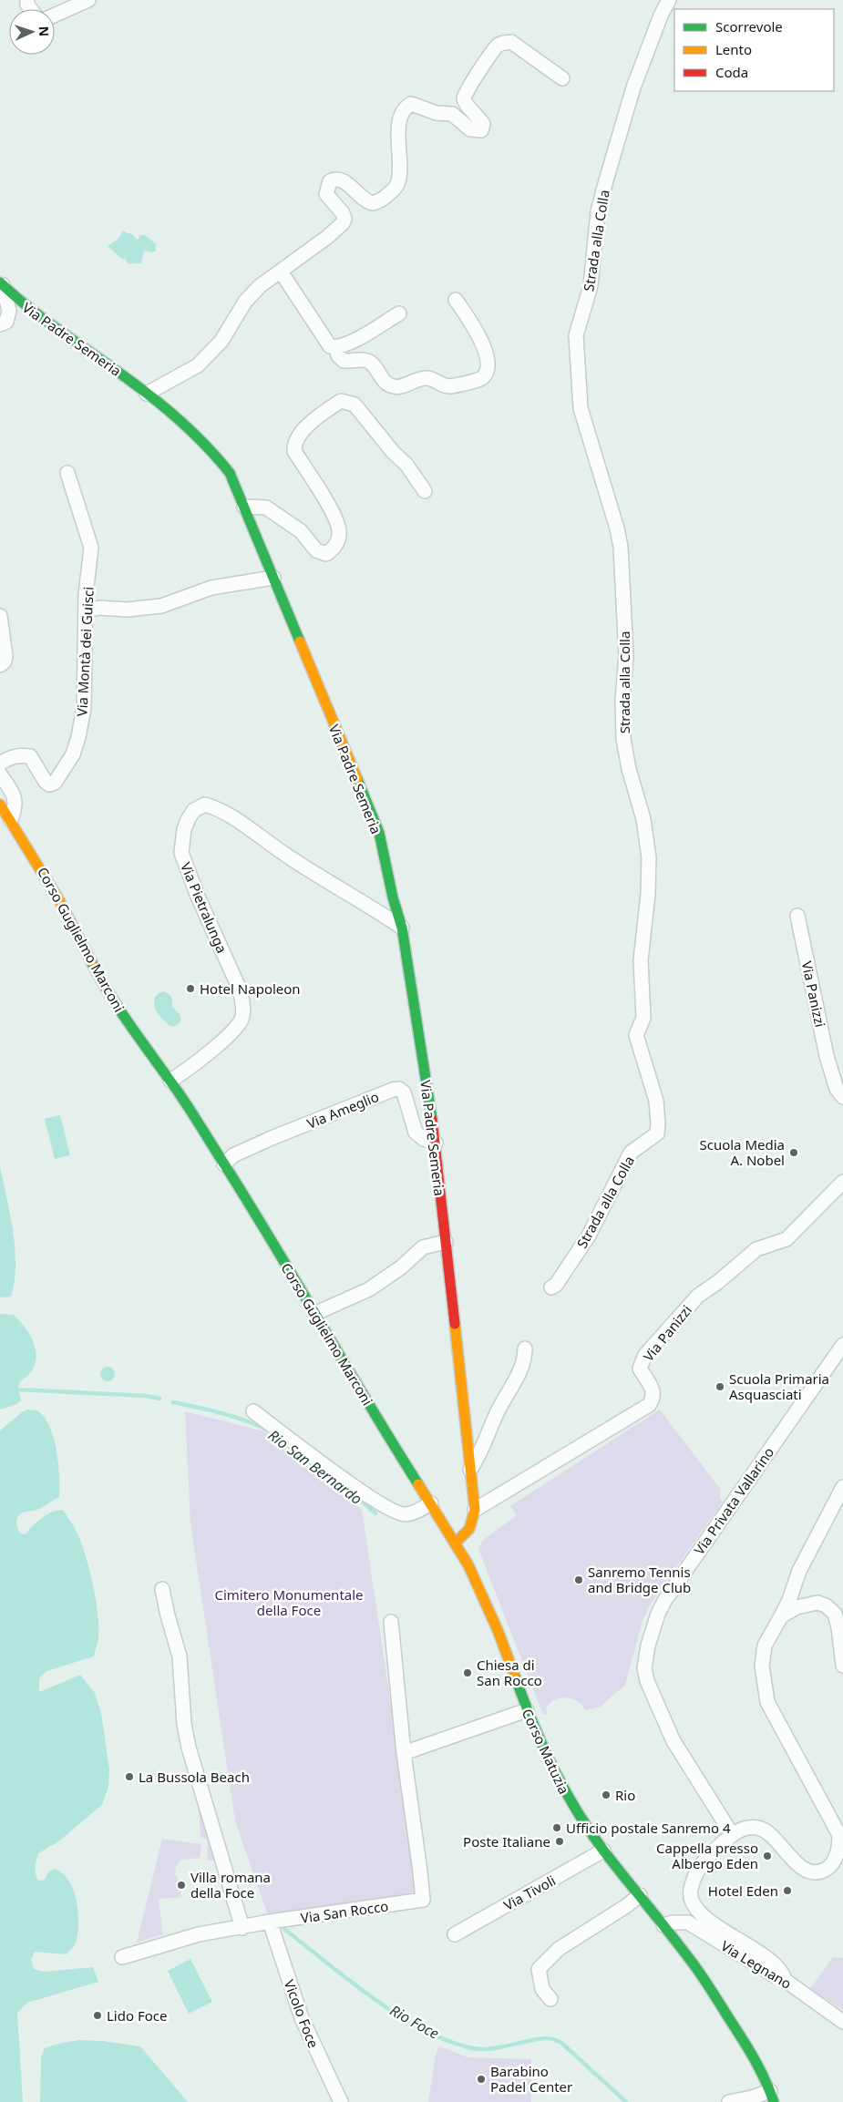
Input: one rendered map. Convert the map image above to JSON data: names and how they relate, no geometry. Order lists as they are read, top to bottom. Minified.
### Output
{"streets":{"main road":["Via Padre Semeria","Corso Guglielmo Marconi","Corso Matuzia"],"street":["Strada alla Colla","Via Montà dei Guisci","Via Pietralunga","Via Panizzi","Via Ameglio","Via Privata Vallarino","Via Tivoli","Via San Rocco","Via Legnano","Vicolo Foce"]},"crossings":[["Via Padre Semeria","Via Pietralunga"],["Via Padre Semeria","Corso Guglielmo Marconi"],["Via Padre Semeria","Via Panizzi"],["Via Padre Semeria","Via Ameglio"],["Via Padre Semeria","Corso Matuzia"],["Via Pietralunga","Corso Guglielmo Marconi"],["Corso Guglielmo Marconi","Via Ameglio"],["Corso Guglielmo Marconi","Corso Matuzia"],["Corso Matuzia","Via Tivoli"],["Corso Matuzia","Via Legnano"],["Via San Rocco","Vicolo Foce"]],"water":["Rio San Bernardo","Rio Foce"],"parks":["Cimitero Monumentale della Foce"],"places":["Hotel Napoleon","Scuola Media A. Nobel","Scuola Primaria Asquasciati","Sanremo Tennis and Bridge Club","Chiesa di San Rocco","La Bussola Beach","Rio","Ufficio postale Sanremo 4","Poste Italiane","Cappella presso Albergo Eden","Villa romana della Foce","Hotel Eden","Lido Foce","Barabino Padel Center"],"legend":["Scorrevole","Lento","Coda"],"north":"right"}
